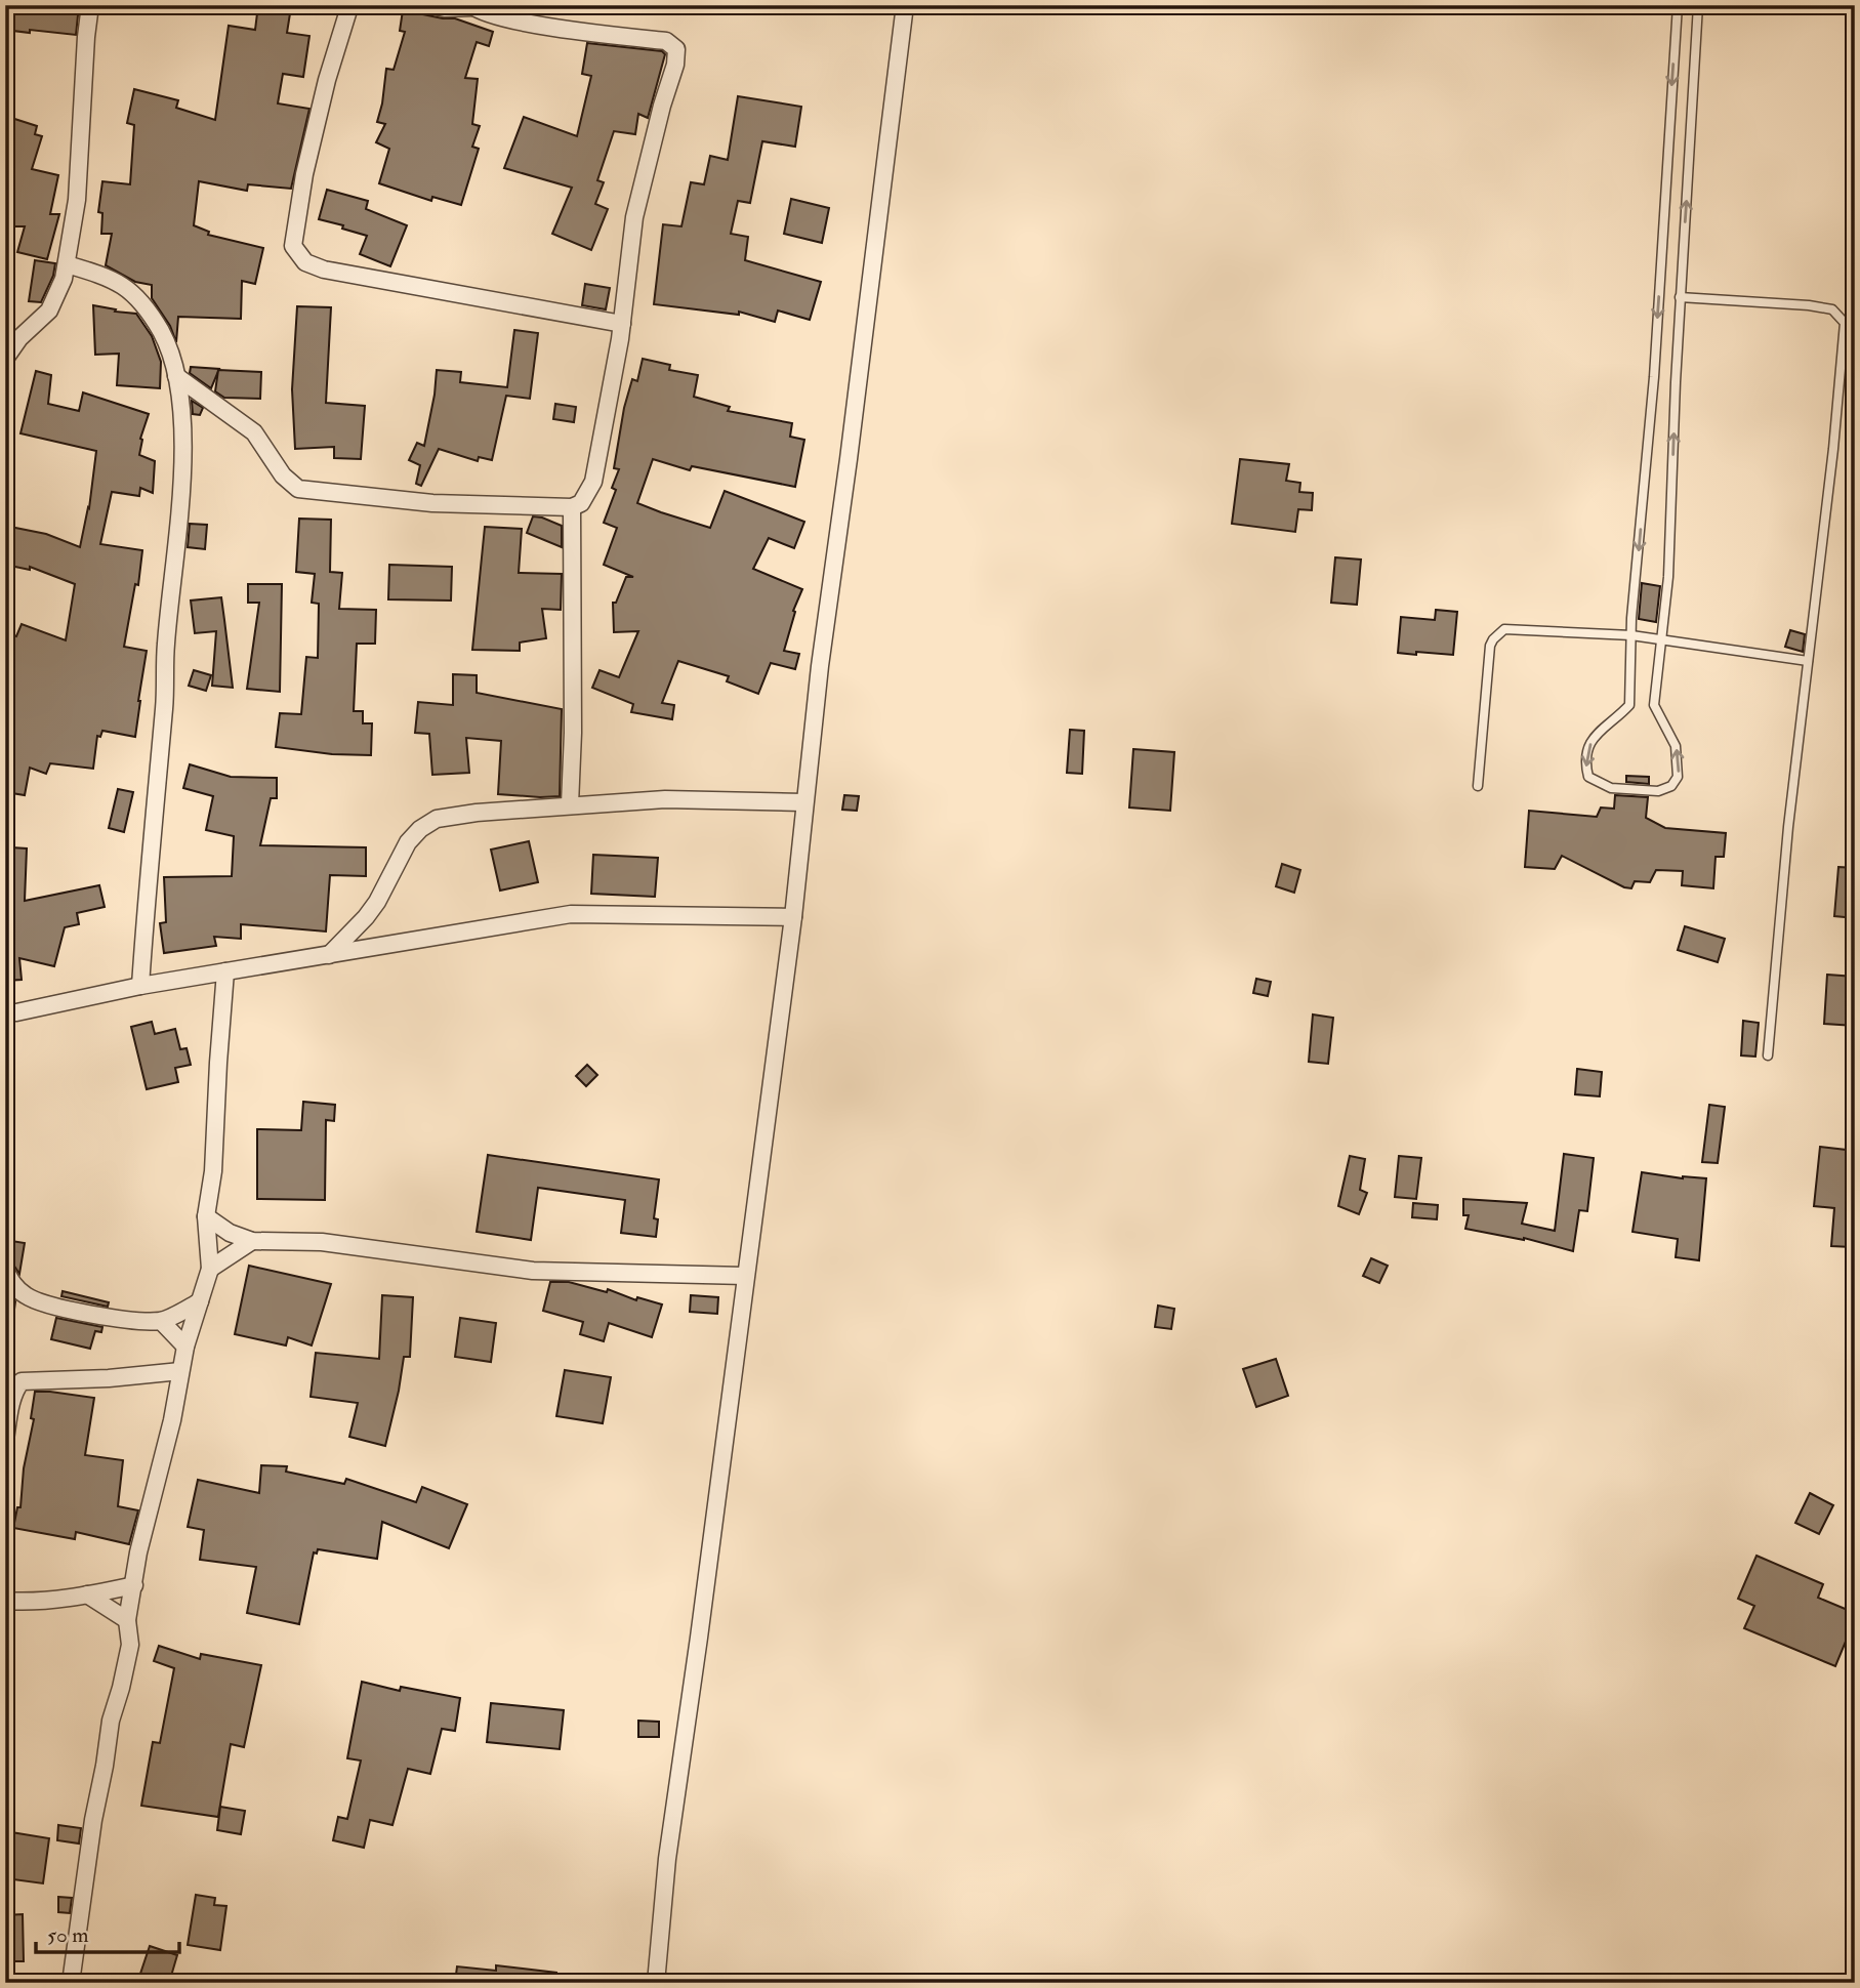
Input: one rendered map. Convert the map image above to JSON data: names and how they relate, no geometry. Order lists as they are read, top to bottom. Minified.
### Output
{"scale_bar":"50 m"}
